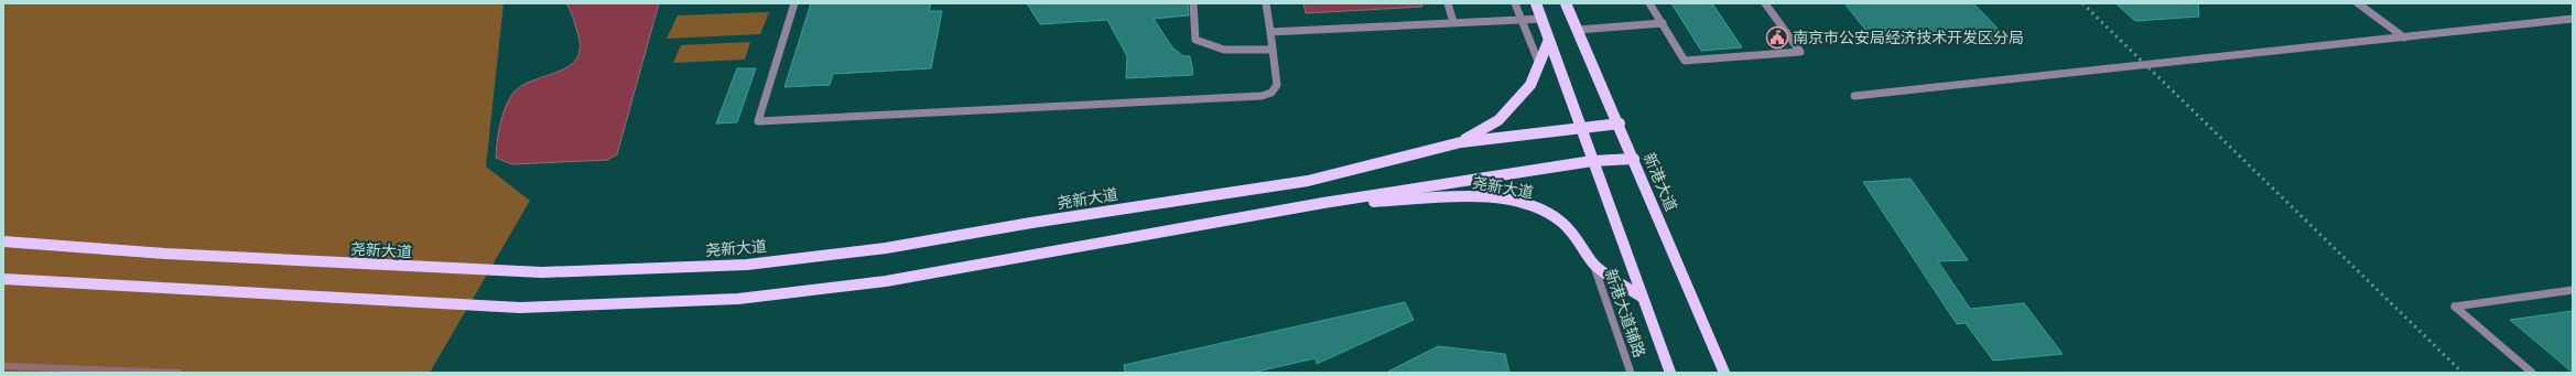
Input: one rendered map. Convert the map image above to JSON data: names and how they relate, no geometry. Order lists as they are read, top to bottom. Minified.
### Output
{"streets":{"main road":["新港大道","尧新大道"],"street":["新港大道辅路"]},"crossings":[["新港大道","尧新大道"],["尧新大道","新港大道辅路"]],"places":{"public building":["南京市公安局经济技术开发区分局"]}}
